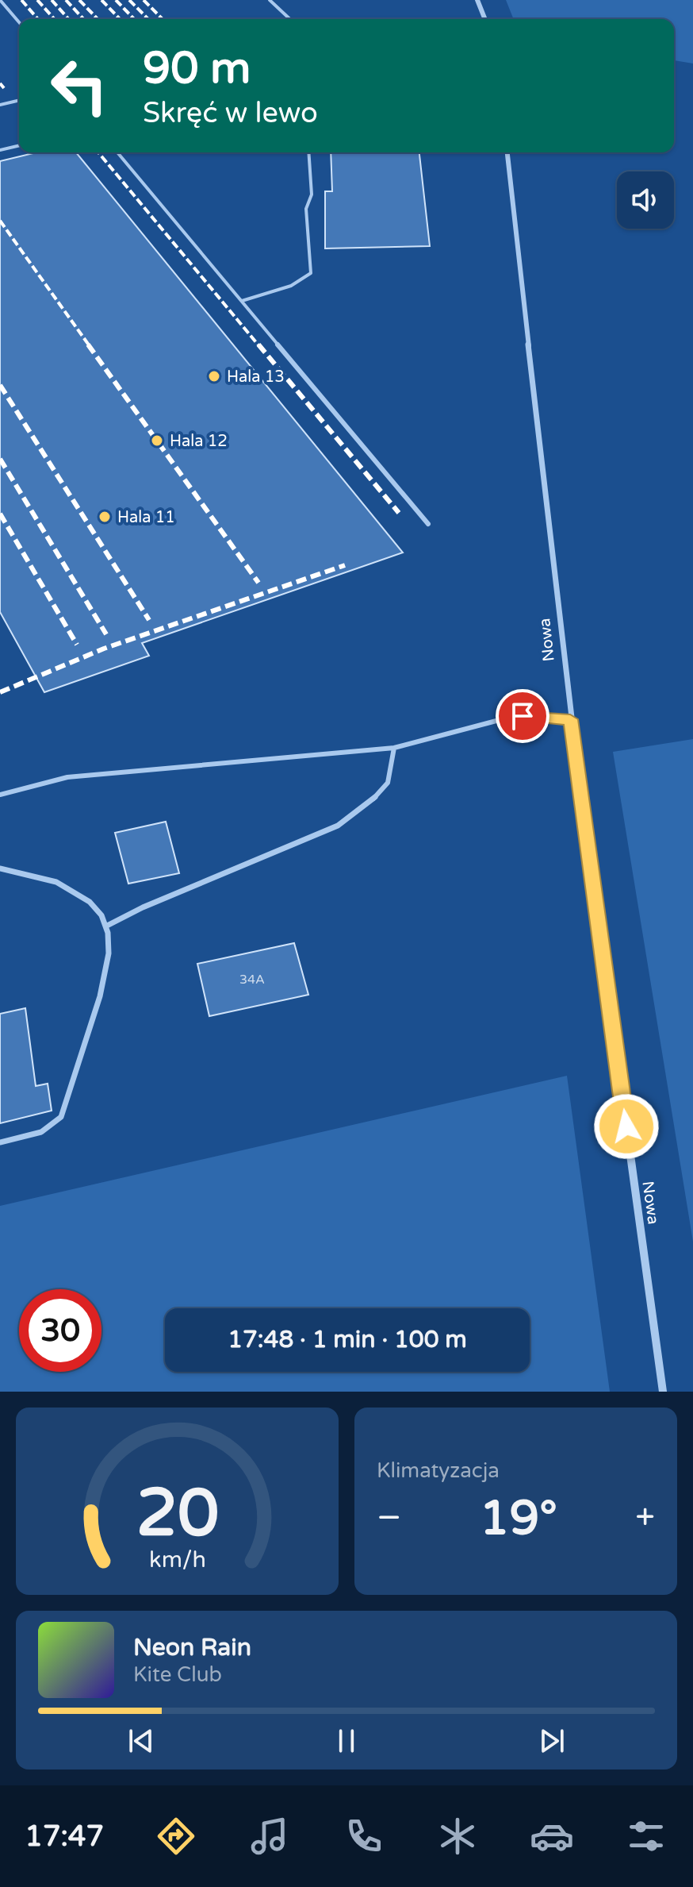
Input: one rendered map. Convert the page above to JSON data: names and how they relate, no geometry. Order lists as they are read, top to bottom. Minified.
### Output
{"streets":{"street":["Nowa"]},"places":["Hala 13","Hala 12","Hala 11"],"house_numbers":["34A"],"page":{"turn":["90 m","Skręć w lewo"],"limit":"30","trip":"17:48 · 1 min · 100 m","tile":"Klimatyzacja","heat":["−","19°","+"],"song":["Neon Rain","Kite Club"],"tabs":"17:47","gauge":["20","km/h"]}}
